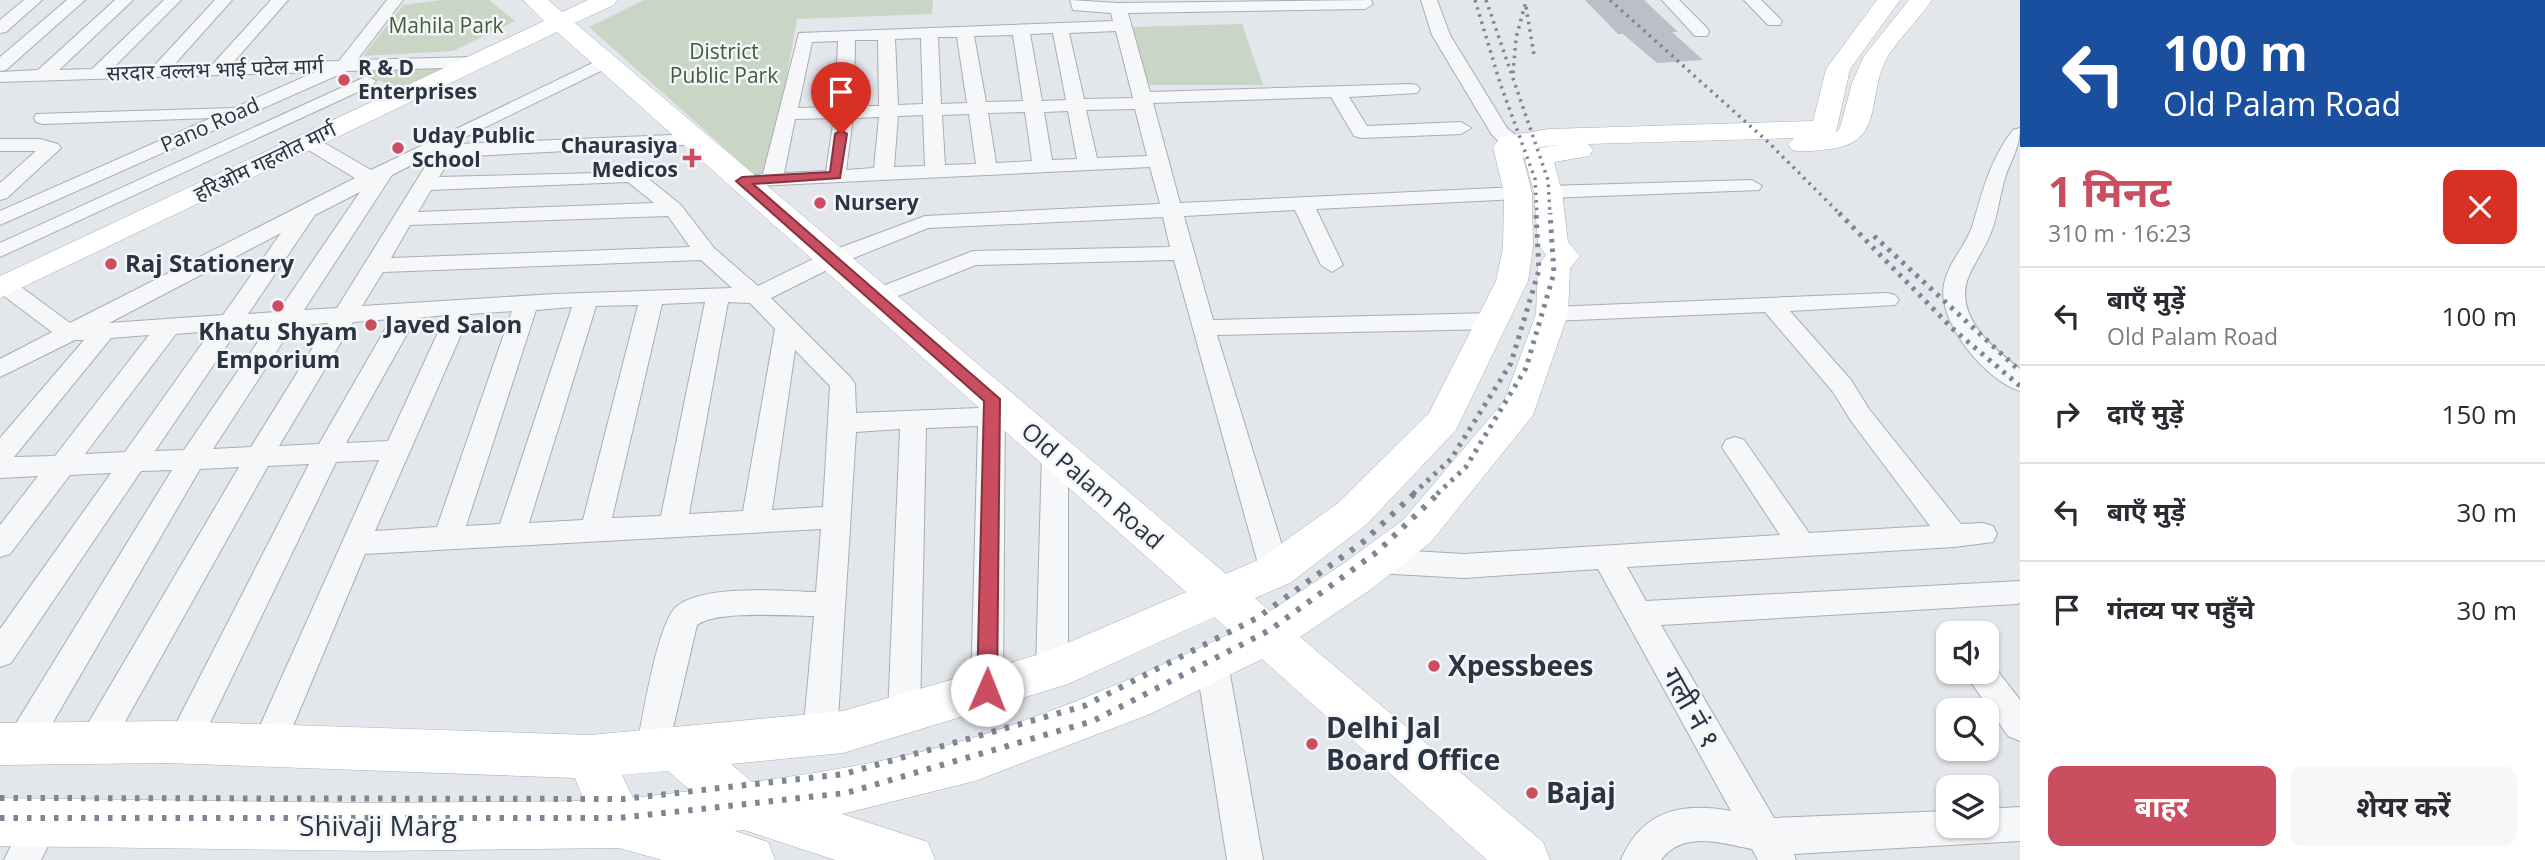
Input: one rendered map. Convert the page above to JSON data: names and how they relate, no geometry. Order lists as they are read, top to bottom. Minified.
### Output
{"streets":{"street":["सरदार वल्लभ भाई पटेल मार्ग","Pano Road","हरिओम गहलोत मार्ग","Old Palam Road","गली नं १","Shivaji Marg"]},"crossings":[["सरदार वल्लभ भाई पटेल मार्ग","Pano Road"],["सरदार वल्लभ भाई पटेल मार्ग","हरिओम गहलोत मार्ग"],["हरिओम गहलोत मार्ग","Old Palam Road"]],"parks":["Mahila Park","District Public Park"],"places":{"other":["R & D Enterprises","Uday Public School","Nursery","Raj Stationery","Khatu Shyam Emporium","Javed Salon","Xpessbees","Delhi Jal Board Office","Bajaj"],"health":["Chaurasiya Medicos"]},"page":{"turn":["100 m","Old Palam Road"],"heading":["1 मिनट","310 m · 16:23"],"list":[{"name":"बाएँ मुड़ें","note":"Old Palam Road","value":"100 m"},{"name":"दाएँ मुड़ें","value":"150 m"},{"name":"बाएँ मुड़ें","value":"30 m"},{"name":"गंतव्य पर पहुँचे","value":"30 m"}],"buttons":["बाहर","शेयर करें"]}}
